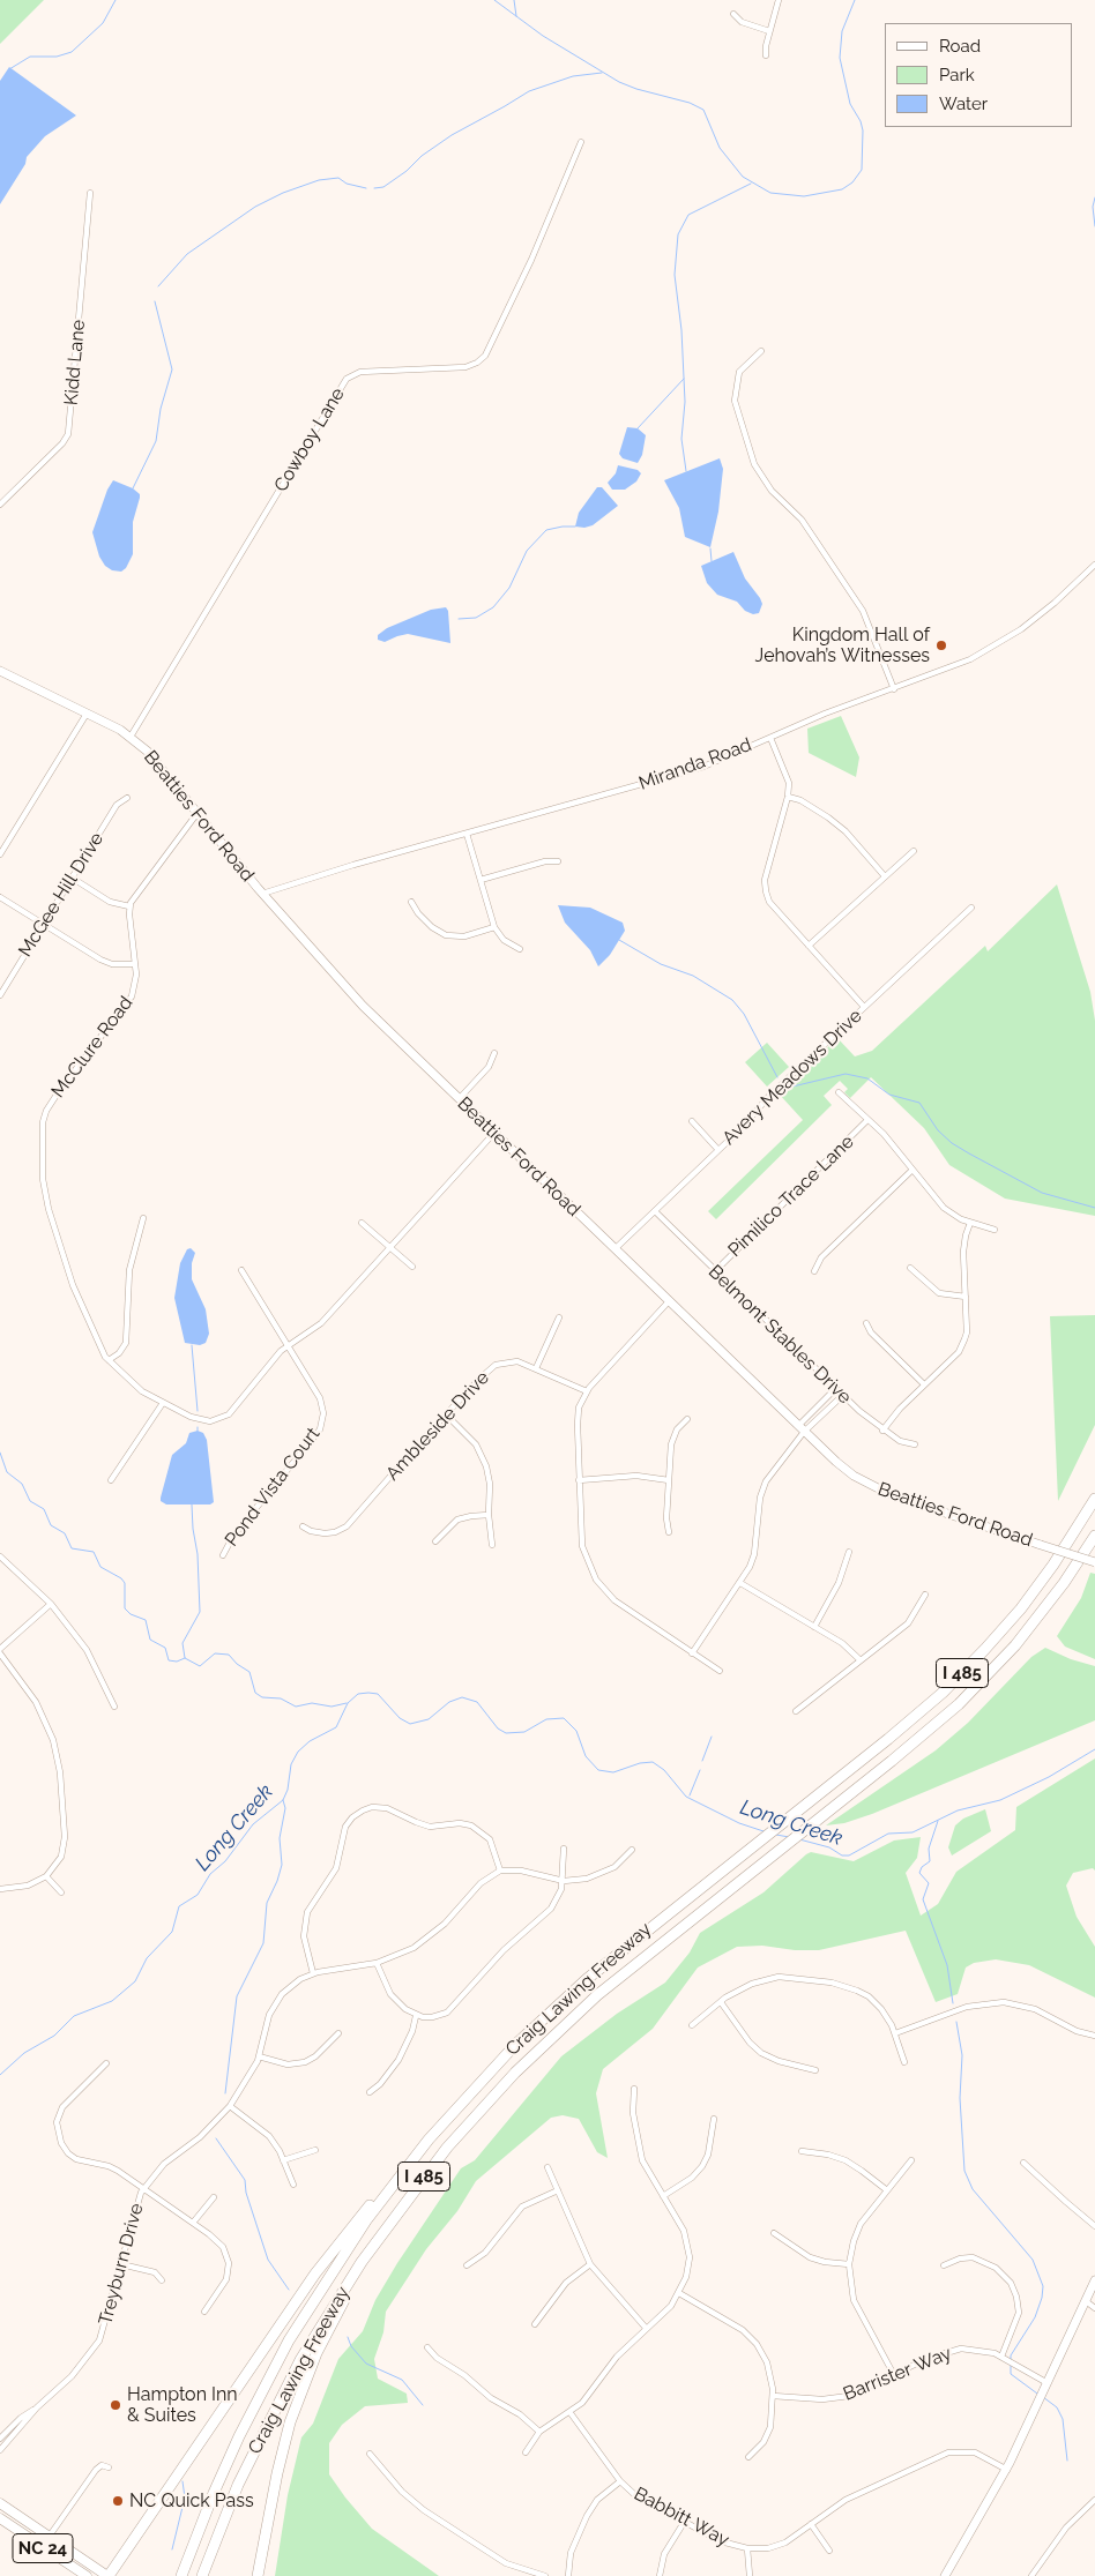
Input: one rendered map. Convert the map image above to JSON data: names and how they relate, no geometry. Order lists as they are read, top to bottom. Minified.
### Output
{"streets":{"highway":["I 485","Craig Lawing Freeway"],"main road":["Beatties Ford Road","NC 24"],"street":["Kidd Lane","Cowboy Lane","Miranda Road","McGee Hill Drive","McClure Road","Avery Meadows Drive","Pimilico Trace Lane","Belmont Stables Drive","Ambleside Drive","Pond Vista Court","Treyburn Drive","Barrister Way","Babbitt Way"]},"crossings":[["Cowboy Lane","Beatties Ford Road"],["Miranda Road","Beatties Ford Road"],["Beatties Ford Road","McClure Road"],["Beatties Ford Road","Avery Meadows Drive"],["McClure Road","Pond Vista Court"],["Avery Meadows Drive","Belmont Stables Drive"],["Pimilico Trace Lane","Belmont Stables Drive"]],"water":["Long Creek"],"places":["Kingdom Hall of Jehovah’s Witnesses","Hampton Inn & Suites","NC Quick Pass"],"legend":["Road","Park","Water"]}
